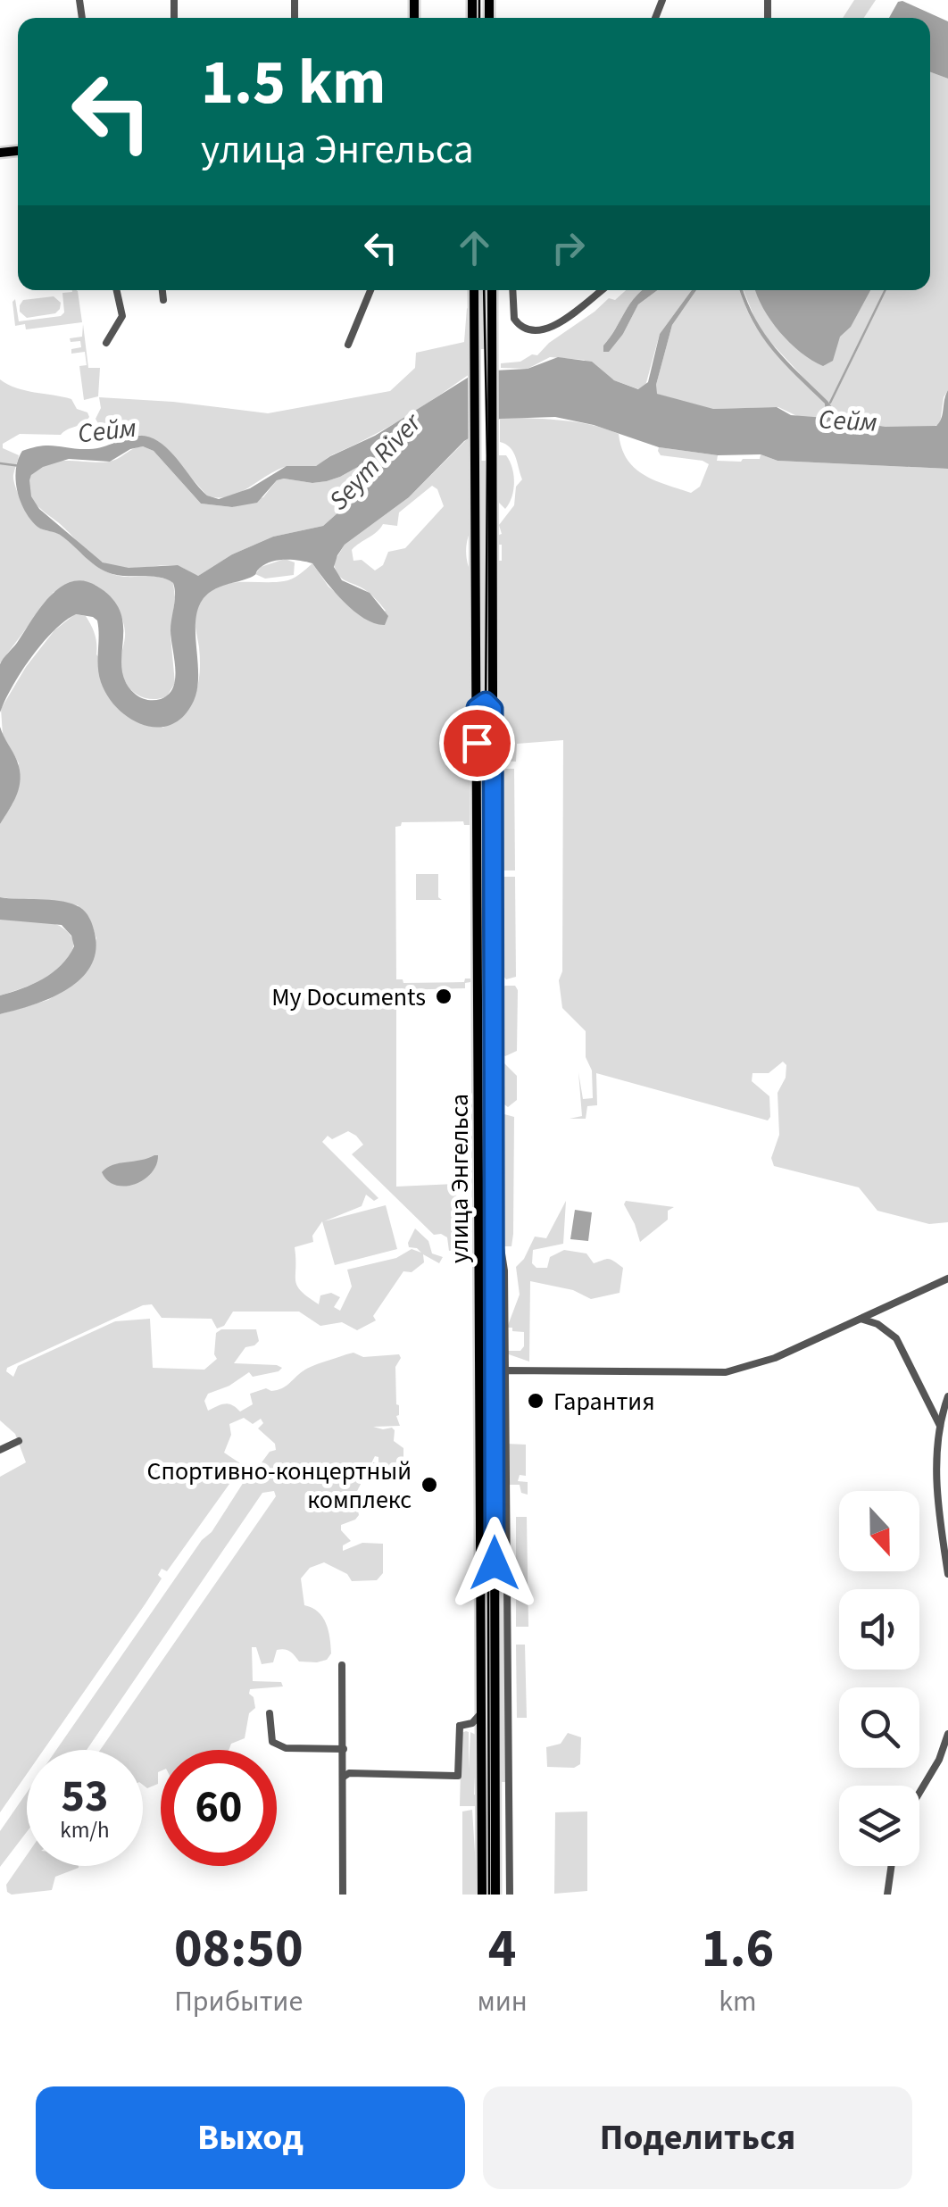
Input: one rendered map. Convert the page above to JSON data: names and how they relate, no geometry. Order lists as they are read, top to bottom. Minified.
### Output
{"streets":{"main road":["улица Энгельса"]},"water":["Сейм","Seym River"],"places":["My Documents","Гарантия","Спортивно-концертный комплекс"],"north":"bottom","page":{"turn":["1.5 km","улица Энгельса"],"speed":"53 km/h","limit":"60","eta":["08:50","Прибытие","4","мин","1.6","km"],"buttons":["Выход","Поделиться"]}}
